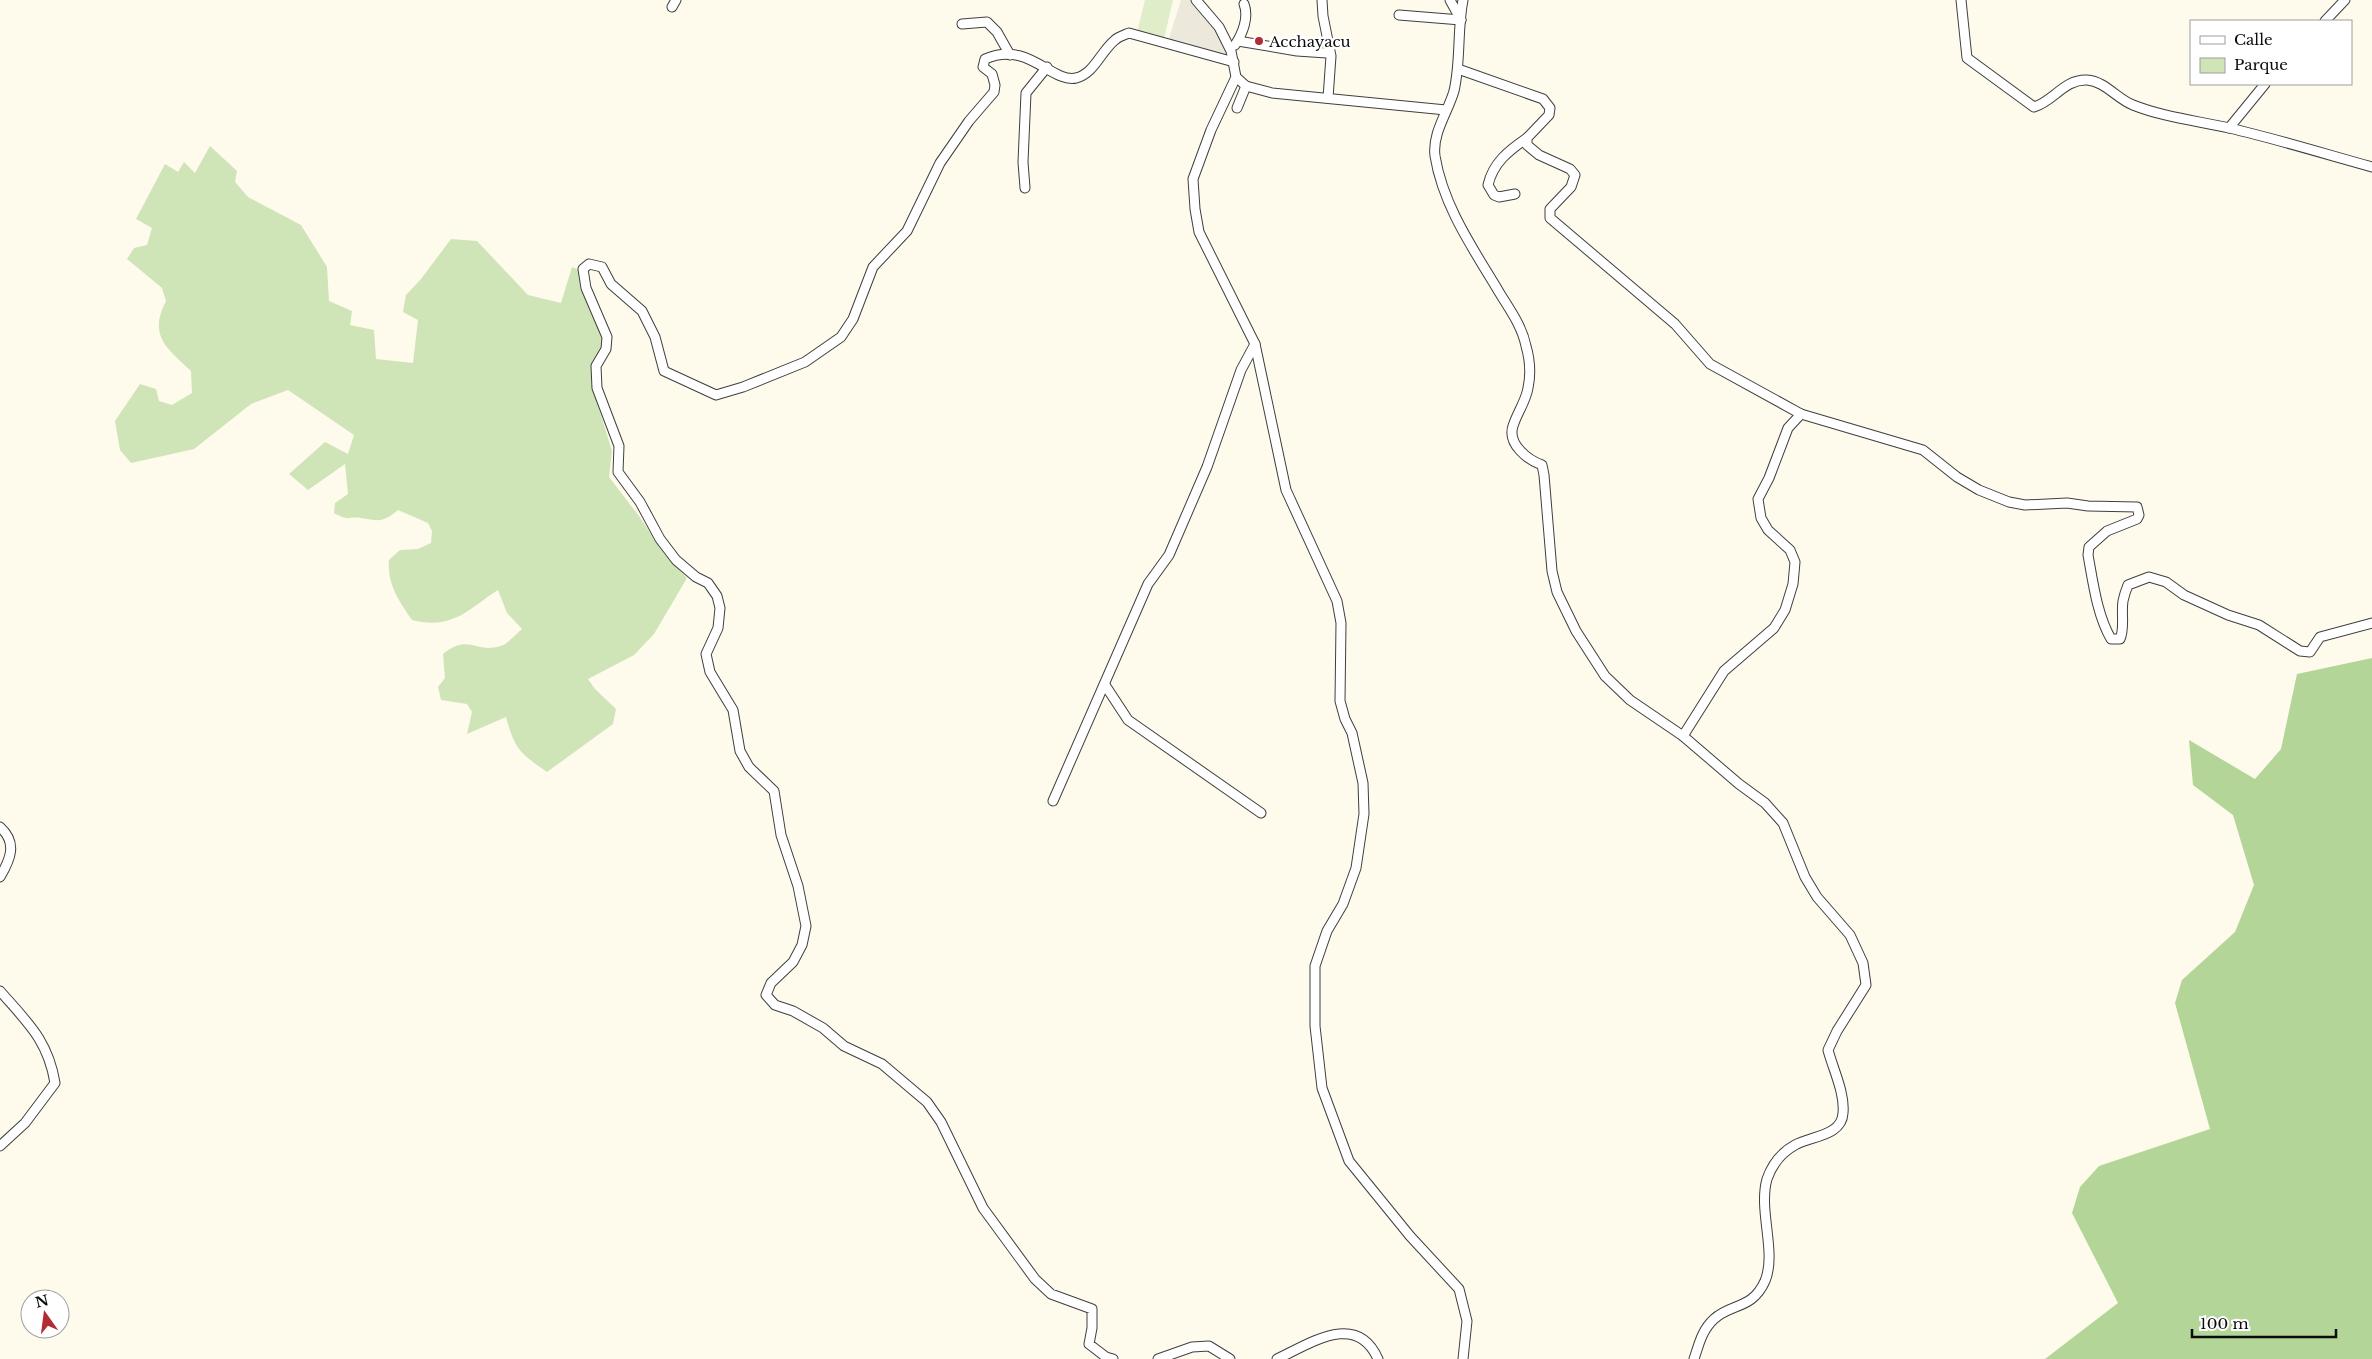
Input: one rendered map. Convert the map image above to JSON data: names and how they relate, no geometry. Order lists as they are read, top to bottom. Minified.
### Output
{"places":["Acchayacu"],"legend":["Calle","Parque"],"scale_bar":"100 m","north":"top"}
